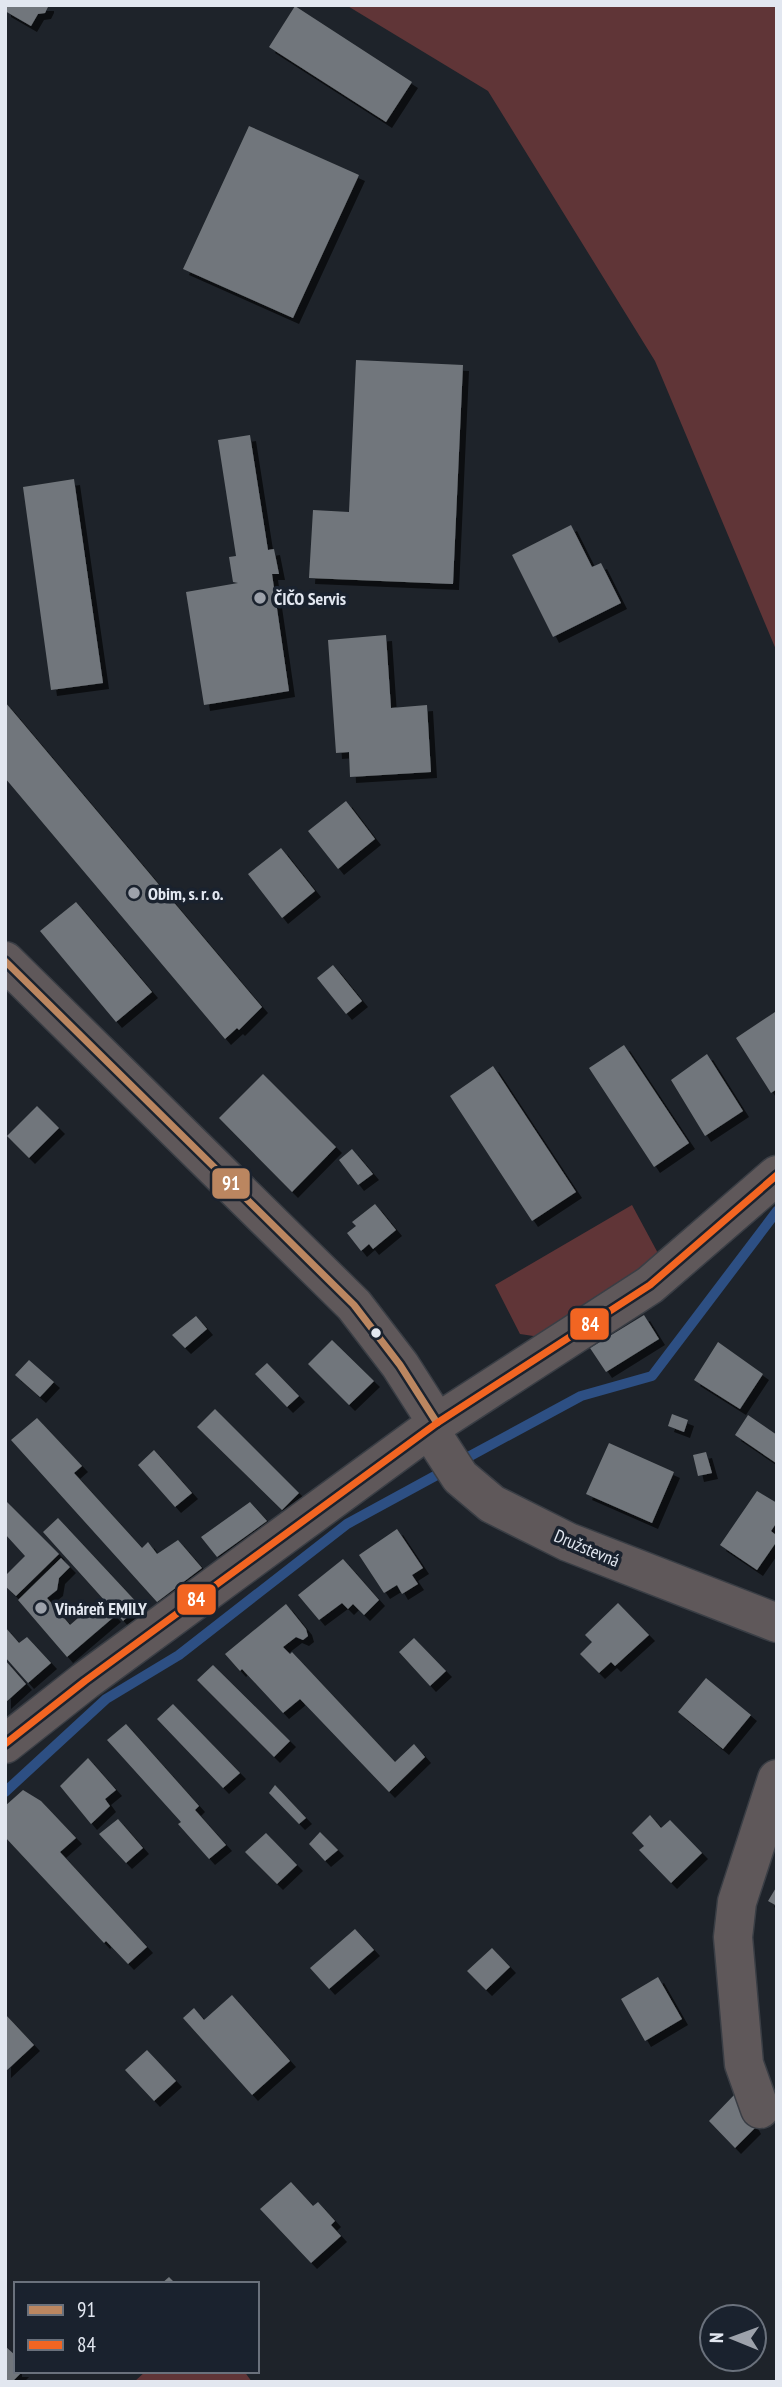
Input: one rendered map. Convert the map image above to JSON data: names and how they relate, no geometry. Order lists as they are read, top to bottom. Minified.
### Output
{"streets":{"street":["Družstevná"]},"places":["ČIČO Servis","Obim, s. r. o.","Vináreň EMILY"],"lines":["transit line 91","transit line 84"],"legend":["91","84"],"north":"left"}
